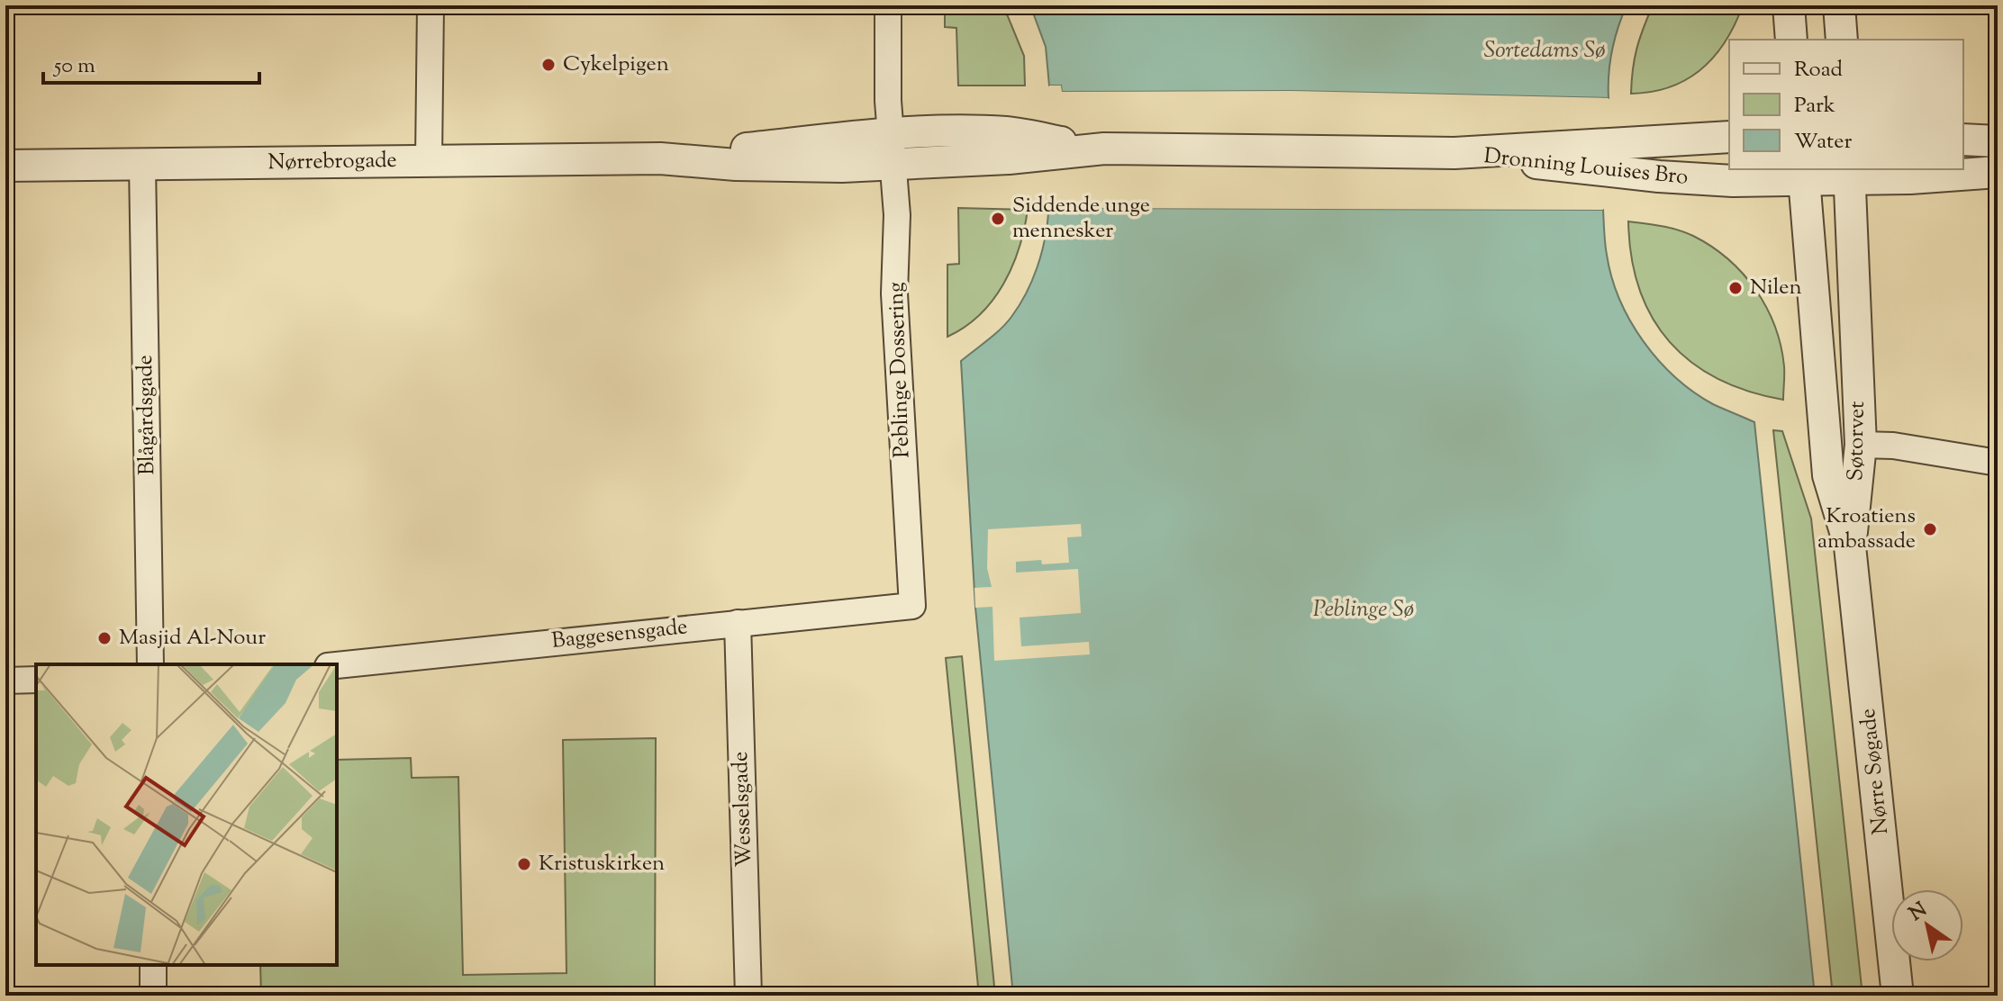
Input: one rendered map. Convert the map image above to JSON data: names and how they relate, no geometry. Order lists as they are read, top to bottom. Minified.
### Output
{"streets":{"street":["Nørrebrogade","Dronning Louises Bro","Peblinge Dossering","Blågårdsgade","Søtorvet","Baggesensgade","Nørre Søgade","Wesselsgade"]},"crossings":[["Nørrebrogade","Dronning Louises Bro"],["Nørrebrogade","Peblinge Dossering"],["Nørrebrogade","Blågårdsgade"],["Dronning Louises Bro","Peblinge Dossering"],["Dronning Louises Bro","Søtorvet"],["Peblinge Dossering","Baggesensgade"],["Søtorvet","Nørre Søgade"],["Baggesensgade","Wesselsgade"]],"water":["Sortedams Sø","Peblinge Sø"],"places":["Cykelpigen","Siddende unge mennesker","Nilen","Kroatiens ambassade","Masjid Al-Nour","Kristuskirken"],"legend":["Road","Park","Water"],"scale_bar":"50 m","north":"top left"}
